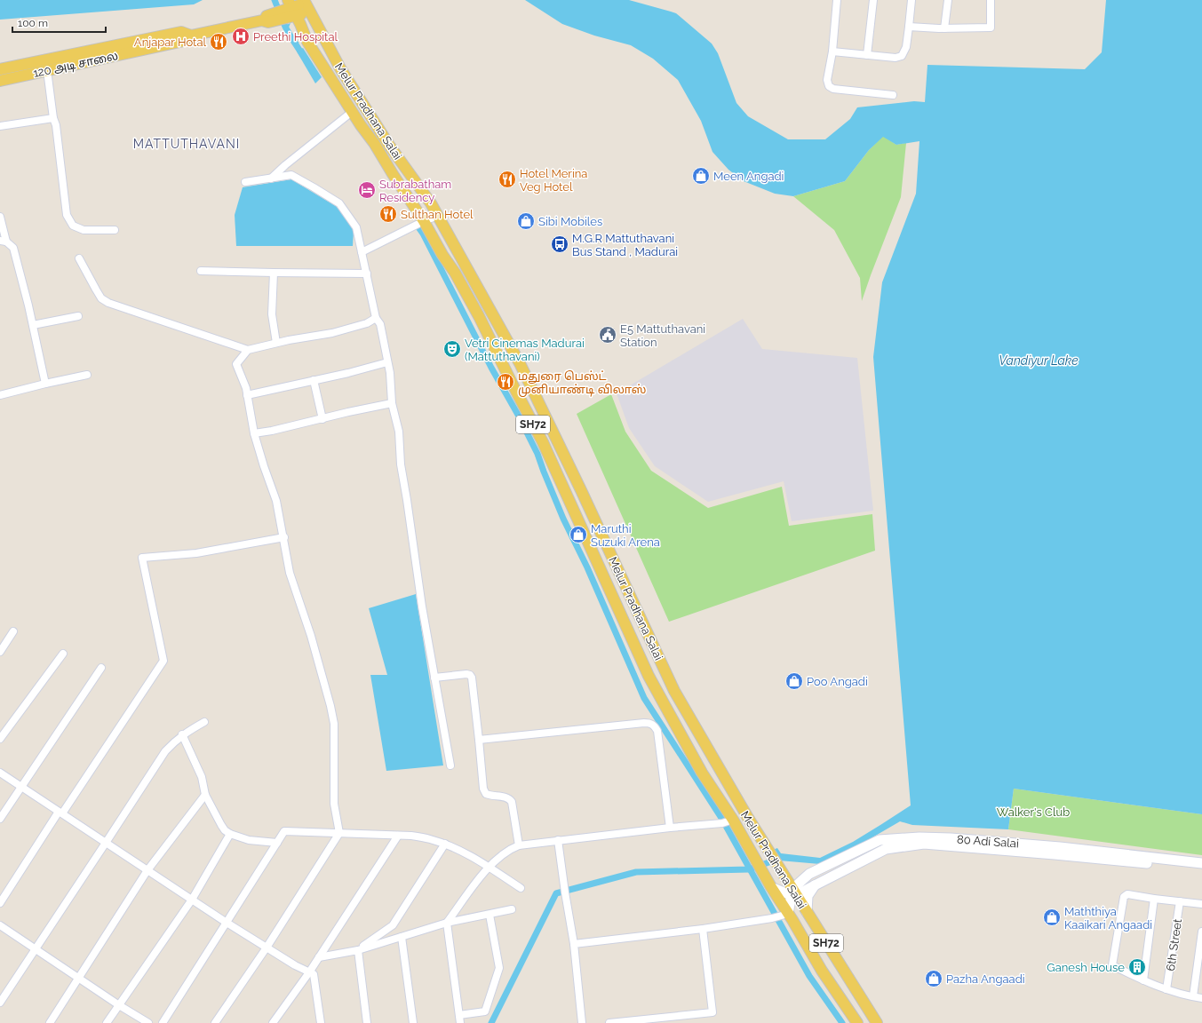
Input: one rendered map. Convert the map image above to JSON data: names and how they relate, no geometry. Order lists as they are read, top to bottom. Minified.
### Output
{"streets":{"main road":["120 அடி சாலை","Melur Pradhana Salai","SH72","80 Adi Salai"],"street":["6th Street"]},"crossings":[["120 அடி சாலை","Melur Pradhana Salai"],["Melur Pradhana Salai","80 Adi Salai"]],"districts":["MATTUTHAVANI"],"water":["Vandiyur Lake"],"parks":["Walker's Club"],"places":{"hospital":["Preethi Hospital"],"restaurant":["Anjapar Hotal","Hotel Merina Veg Hotel","Sulthan Hotel","மதுரை பெஸ்ட் முனியாண்டி விலாஸ்"],"shop":["Meen Angadi","Sibi Mobiles","Maruthi Suzuki Arena","Poo Angadi","Maththiya Kaaikari Angaadi","Pazha Angaadi"],"hotel":["Subrabatham Residency"],"bus stop":["M.G.R Mattuthavani Bus Stand , Madurai"],"public building":["E5 Mattuthavani Station"],"theatre":["Vetri Cinemas Madurai (Mattuthavani)"],"building":["Ganesh House"]},"scale_bar":"100 m"}
